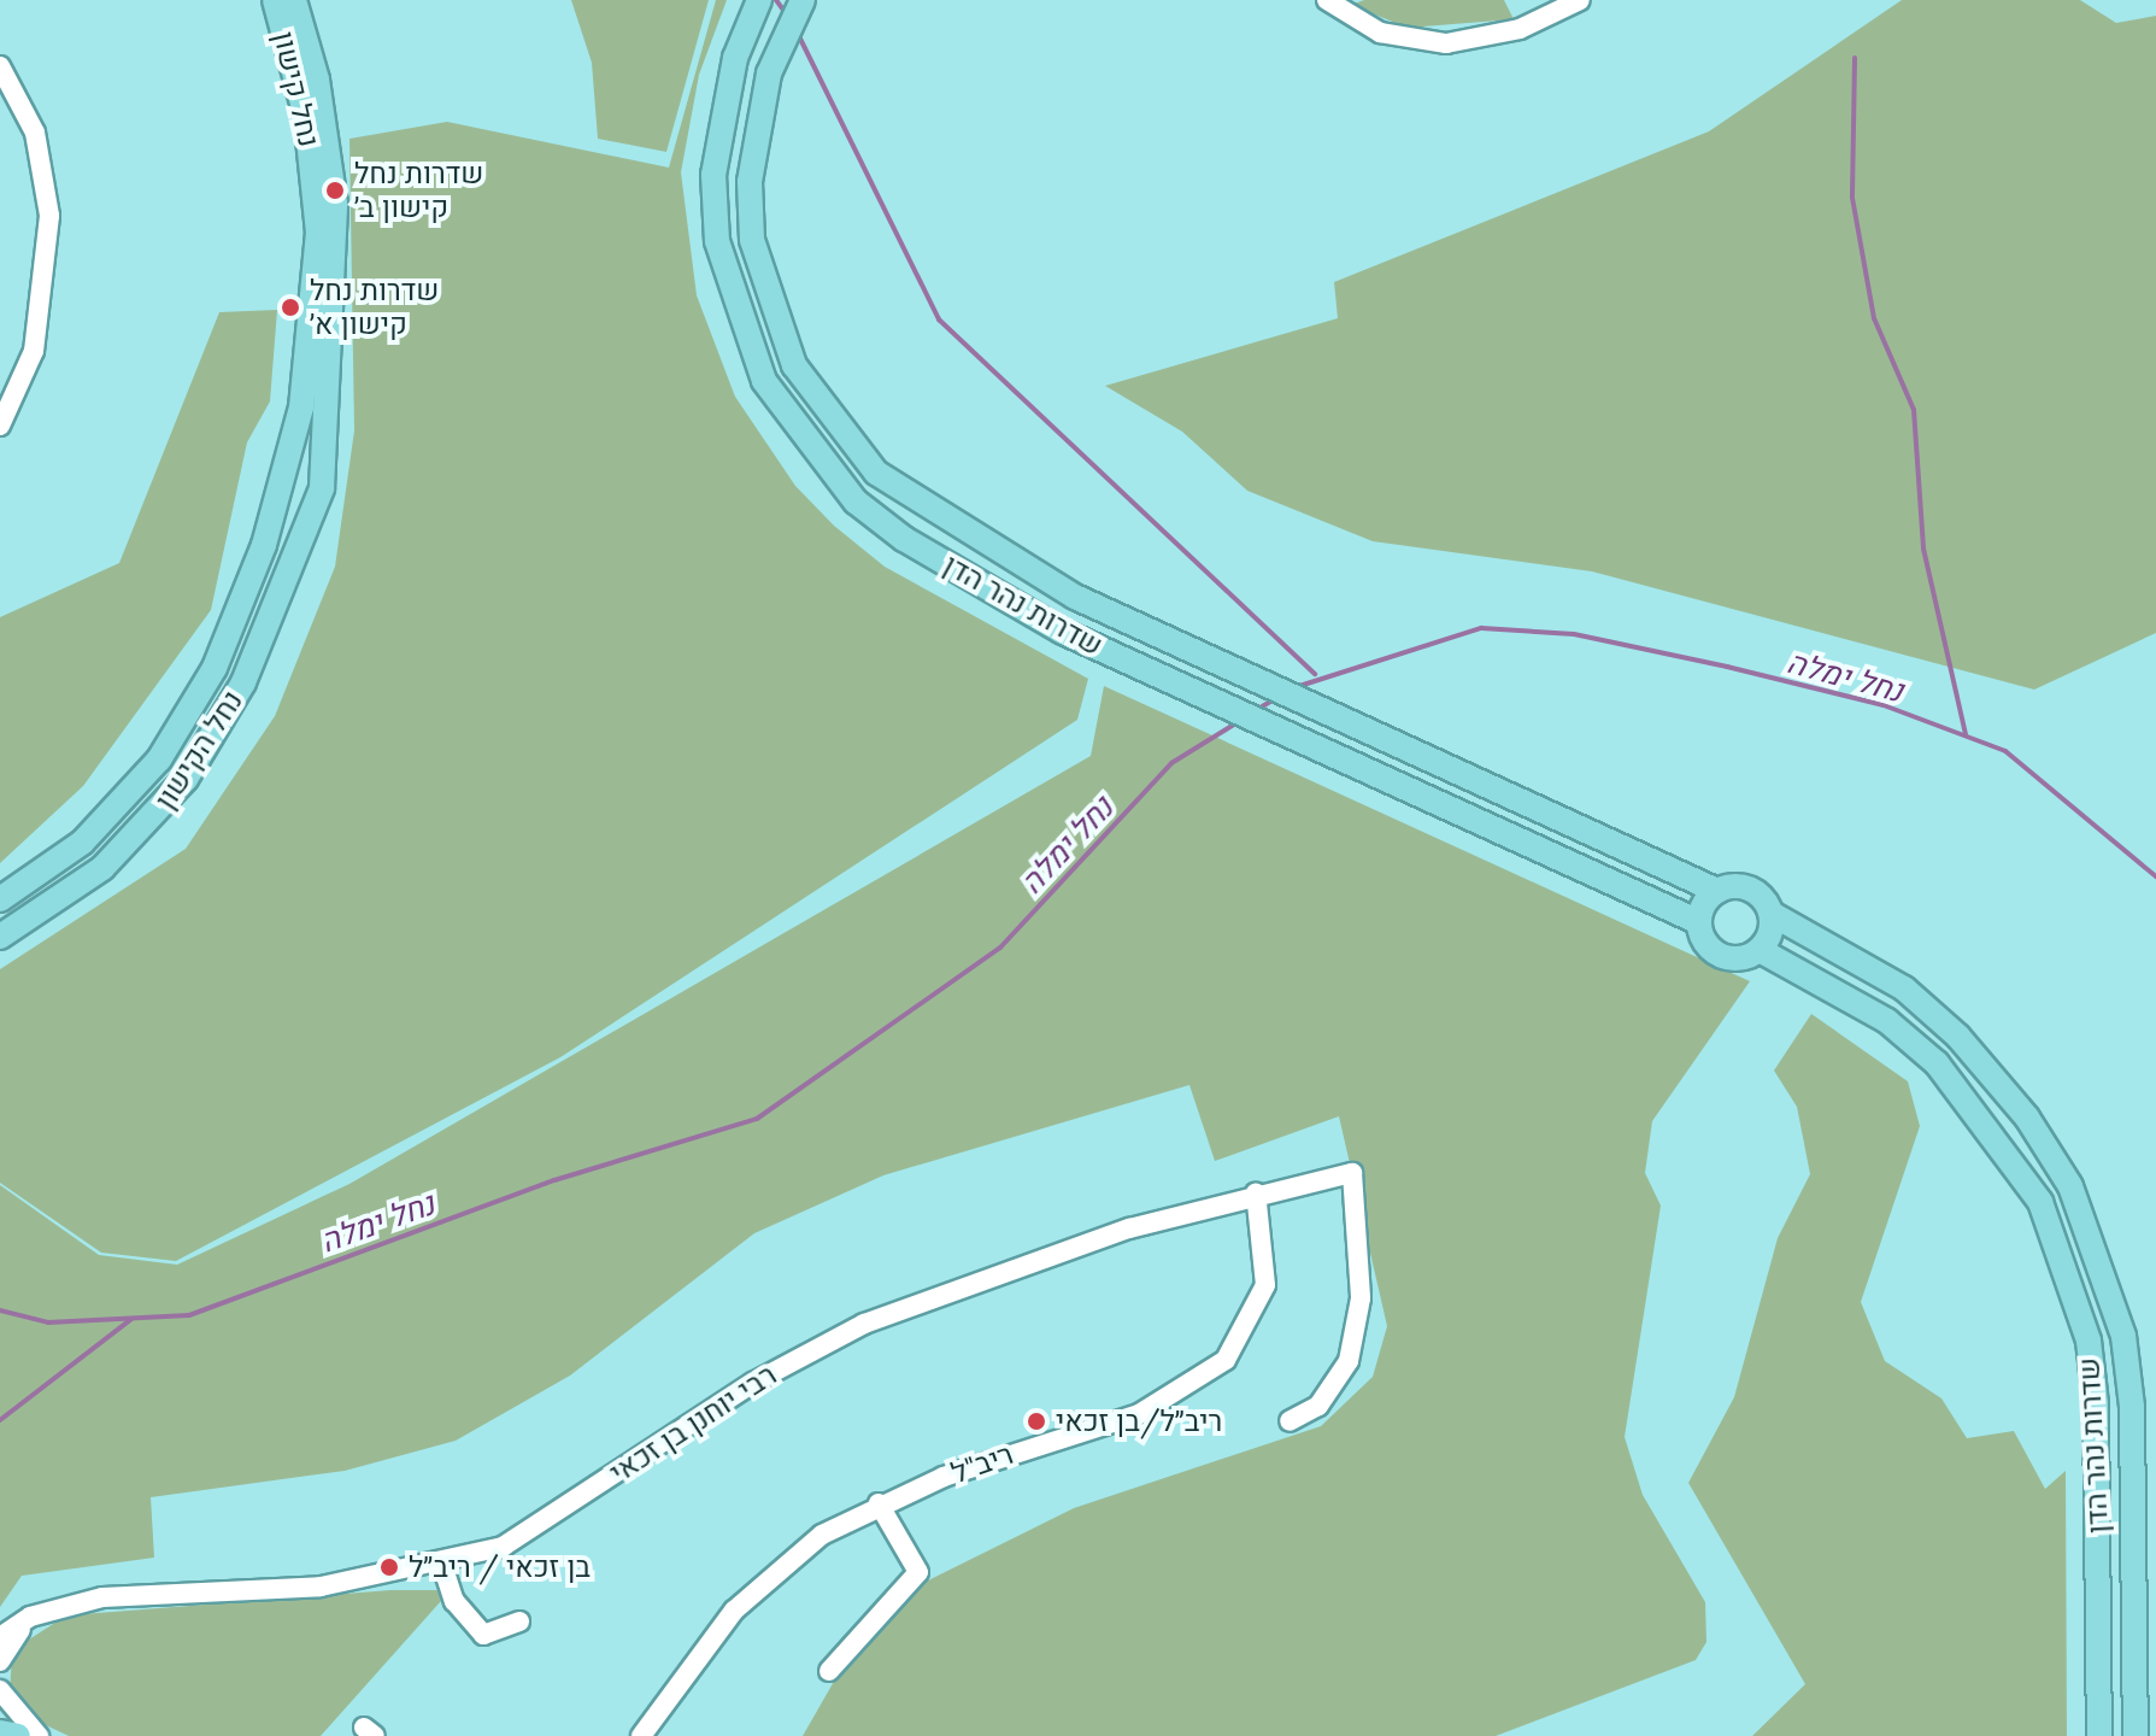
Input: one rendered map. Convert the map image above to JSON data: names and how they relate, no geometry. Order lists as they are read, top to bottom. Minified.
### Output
{"streets":{"main road":["נחל קישון","שדרות נהר הדן","נחל הקישון"],"street":["רבי יוחנן בן זכאי","ריב\"ל"]},"crossings":[["נחל קישון","נחל הקישון"],["רבי יוחנן בן זכאי","ריב\"ל"]],"water":["נחל ימלה"],"places":["שדרות נחל קישון ב׳","שדרות נחל קישון א׳","ריב״ל/בן זכאי","בן זכאי / ריב״ל"]}
